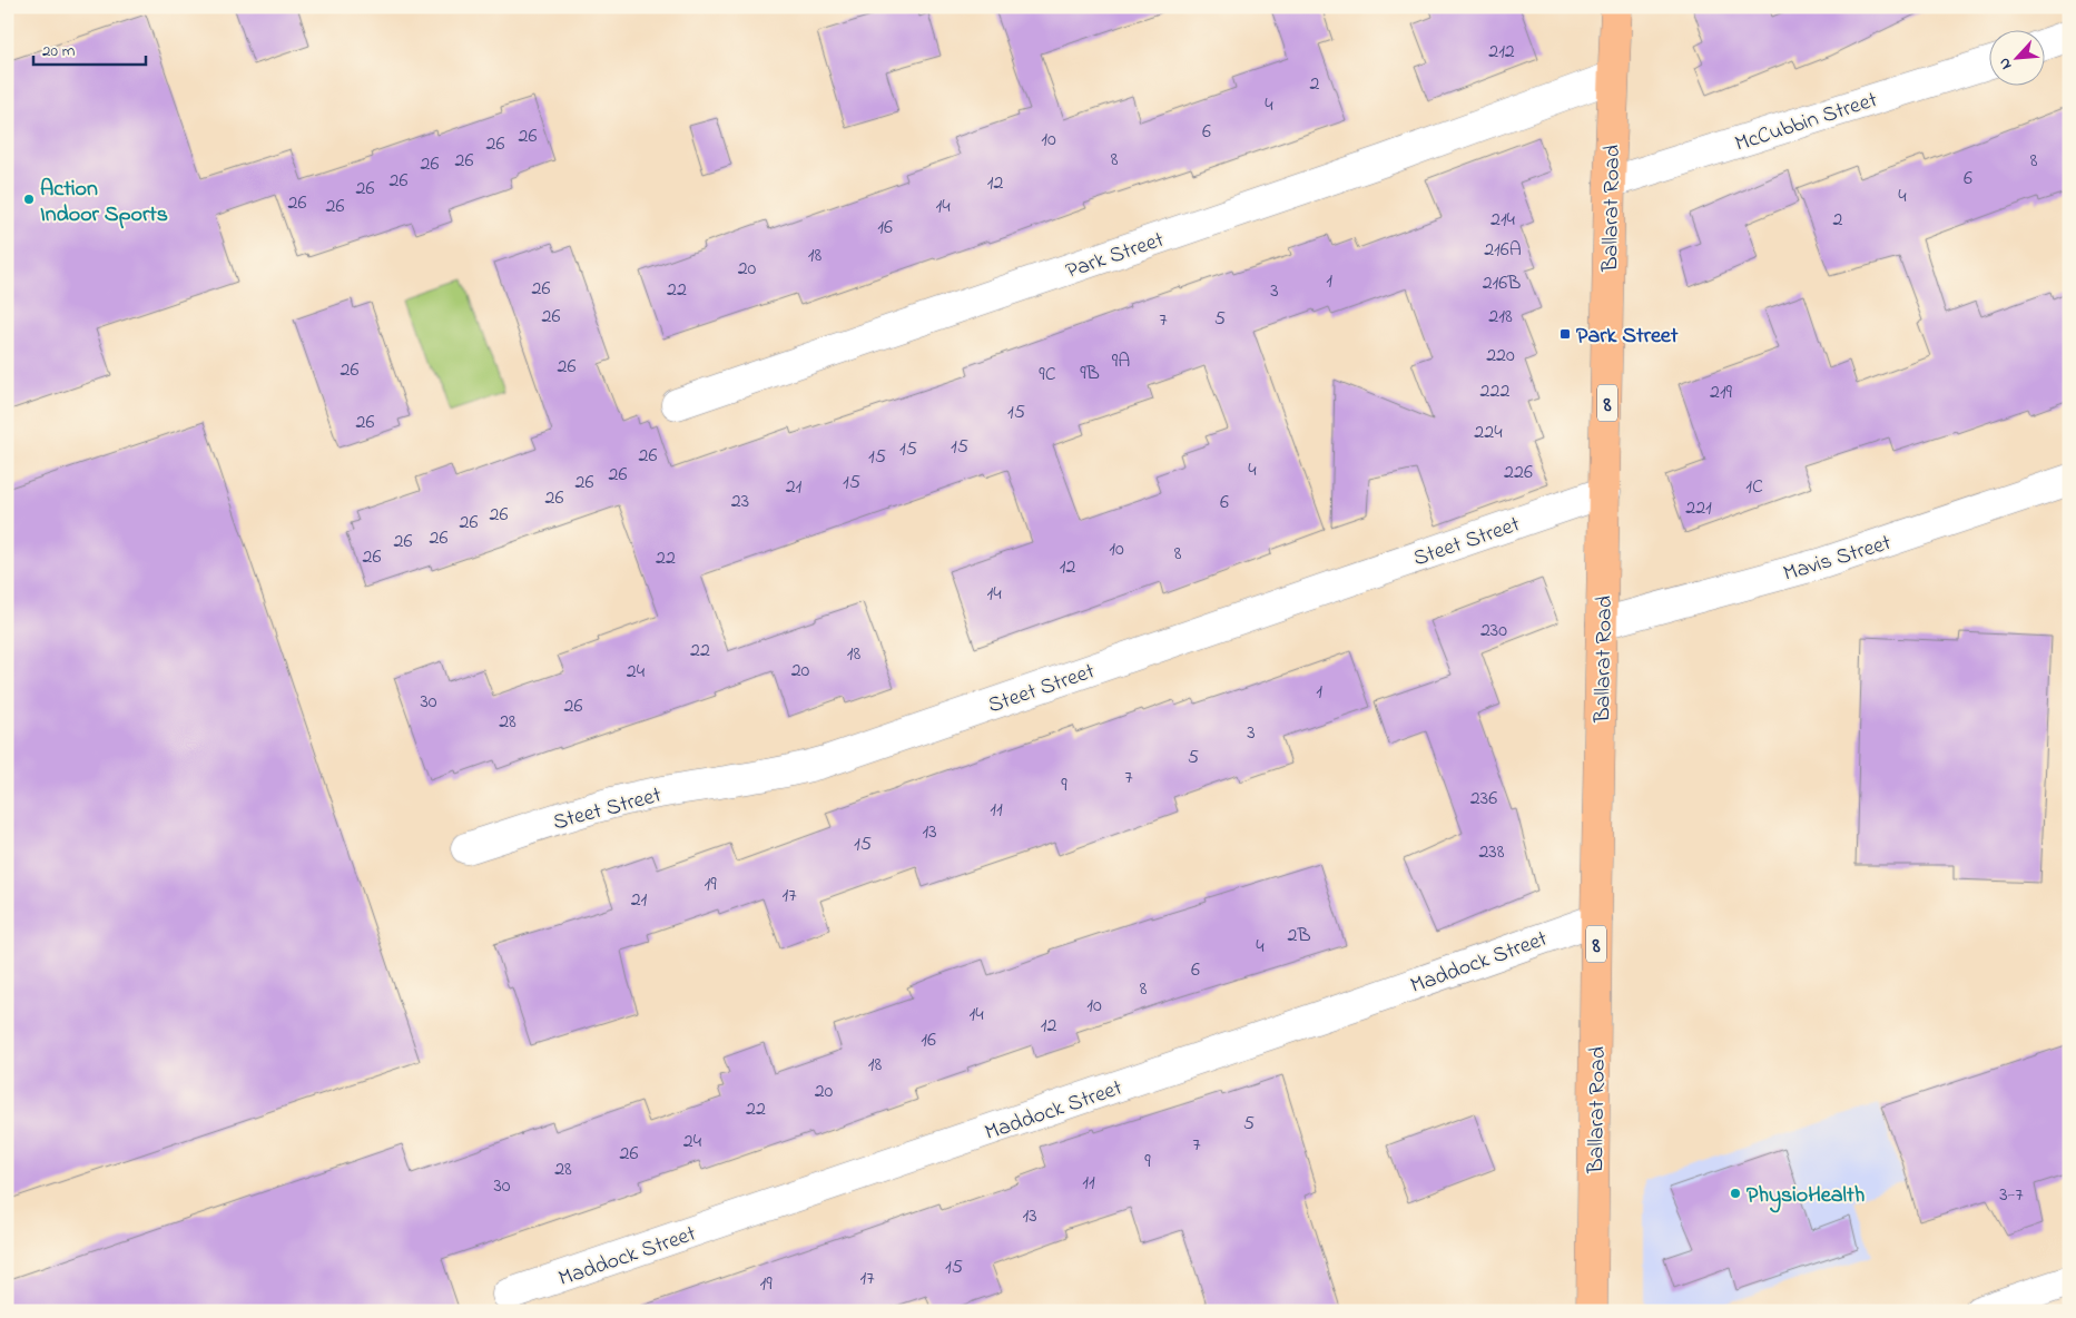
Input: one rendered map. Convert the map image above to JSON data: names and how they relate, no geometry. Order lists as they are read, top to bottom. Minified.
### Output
{"streets":{"highway":["Ballarat Road","8"],"street":["McCubbin Street","Park Street","Steet Street","Mavis Street","Maddock Street"]},"crossings":[["McCubbin Street","Ballarat Road"],["Ballarat Road","Park Street"],["Ballarat Road","Steet Street"],["Ballarat Road","Mavis Street"],["Ballarat Road","Maddock Street"]],"places":{"other":["Action Indoor Sports","PhysioHealth"],"transit":["Park Street"]},"house_numbers":["212","2","4","6","26","10","26","8","26","8","26","6","26","12","26","4","26","26","14","214","2","16","216A","18","20","1","216B","26","22","3","26","218","5","7","220","9A","26","26","9B","9C","222","219","15","26","224","15","15","26","15","4","226","26","26","15","21","1C","26","23","6","221","26","26","26","26","10","8","26","22","12","14","230","22","18","20","24","1","30","26","28","3","5","7","9","236","11","13","15","238","19","17","21","2B","4","6","8","10","14","12","16","18","20","22","5","24","7","26","9","28","11","30","3-7","13","15","17","19"],"scale_bar":"20 m","north":"bottom left"}
